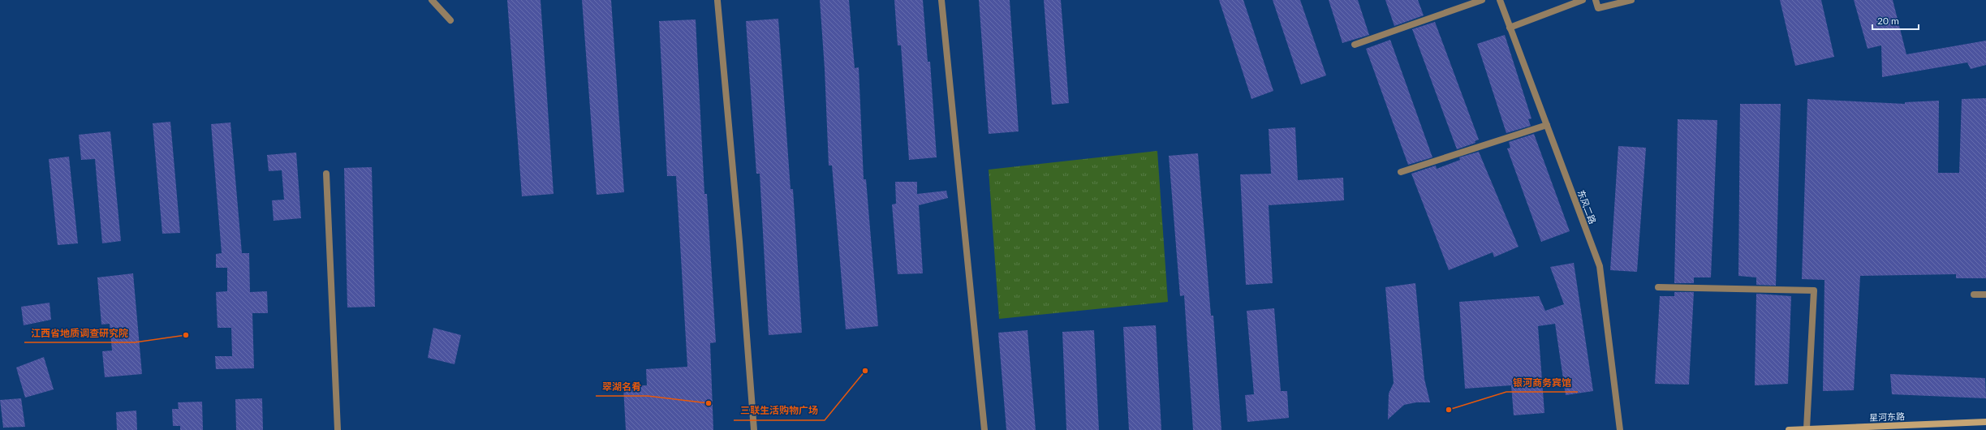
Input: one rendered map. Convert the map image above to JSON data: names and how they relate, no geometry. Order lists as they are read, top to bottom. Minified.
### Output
{"streets":{"main road":["星河东路"],"street":["东风二路"]},"places":["江西省地质调查研究院","三联生活购物广场","翠湖名肴","银河商务宾馆"],"scale_bar":"20 m"}
